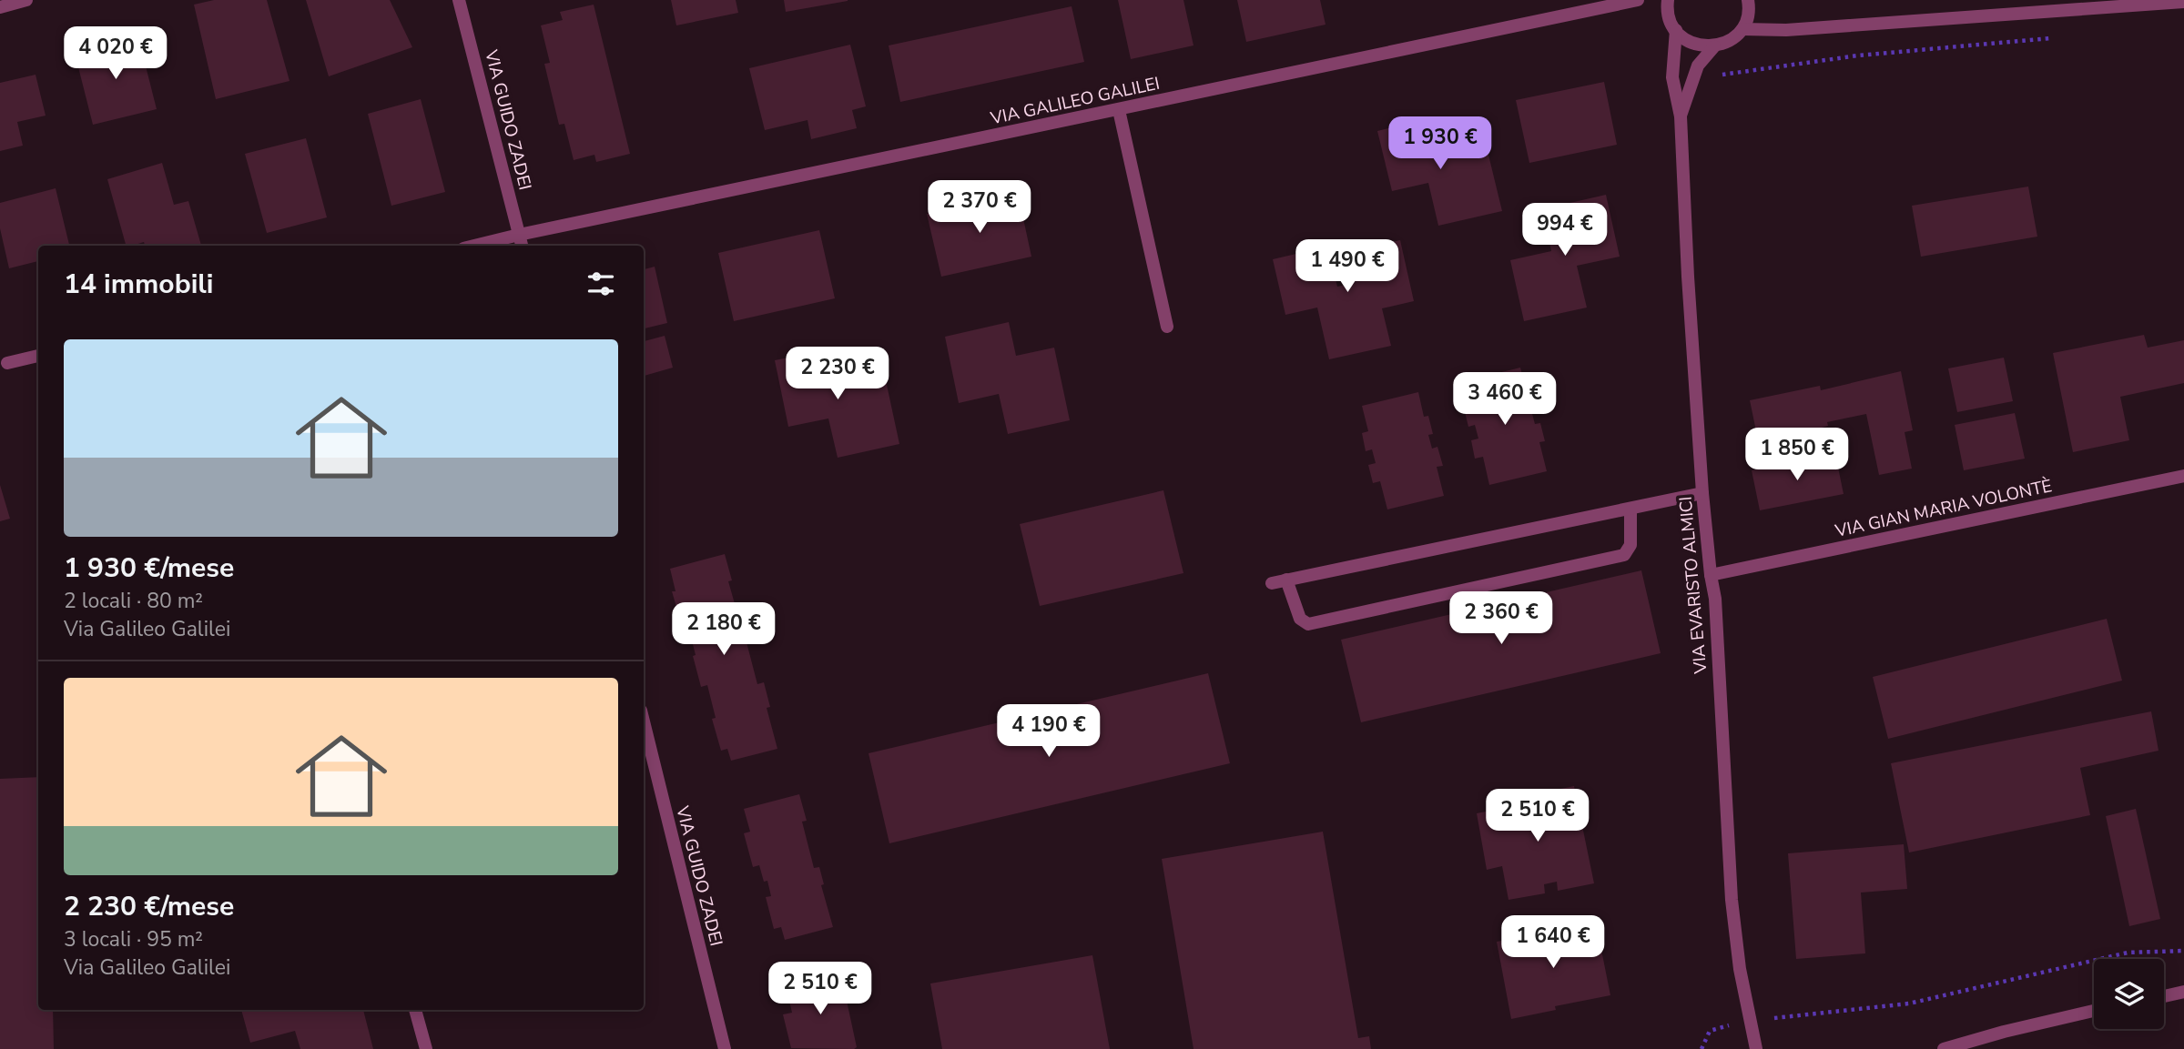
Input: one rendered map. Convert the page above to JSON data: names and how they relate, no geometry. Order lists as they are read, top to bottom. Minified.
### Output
{"streets":{"street":["VIA GALILEO GALILEI","VIA GUIDO ZADEI","VIA GIAN MARIA VOLONTÈ","VIA EVARISTO ALMICI"]},"crossings":[["VIA GALILEO GALILEI","VIA GUIDO ZADEI"],["VIA GIAN MARIA VOLONTÈ","VIA EVARISTO ALMICI"]],"page":{"price":["4 020 €","1 930 €","2 370 €","994 €","1 490 €","2 230 €","3 460 €","1 850 €","2 360 €","2 180 €","4 190 €","2 510 €","1 640 €","2 510 €"],"heading":"14 immobili","list":[{"name":"1 930 €/mese","note":"2 locali · 80 m² · Via Galileo Galilei"},{"name":"2 230 €/mese","note":"3 locali · 95 m² · Via Galileo Galilei"}]}}
